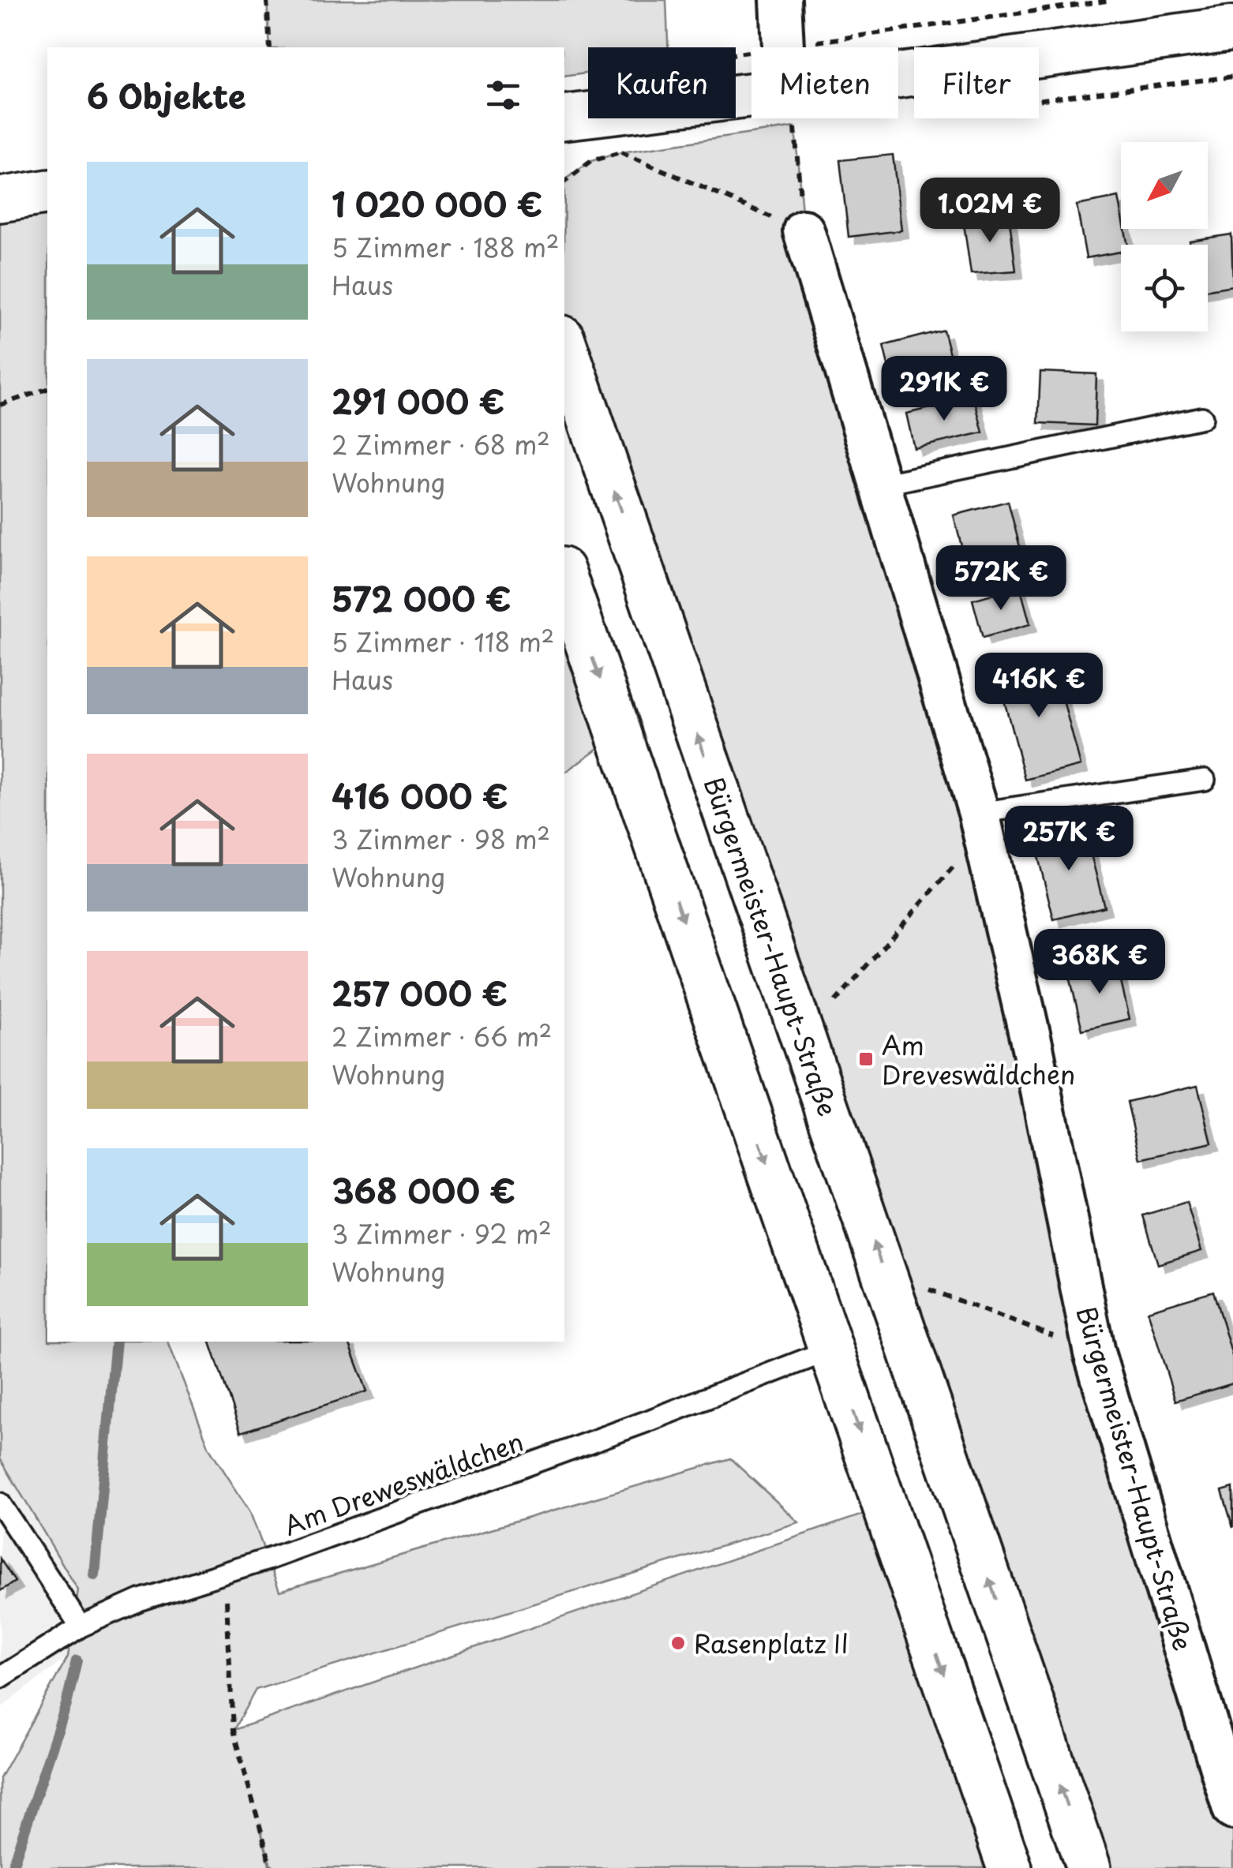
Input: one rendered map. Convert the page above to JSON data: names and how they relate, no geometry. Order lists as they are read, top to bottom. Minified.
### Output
{"streets":{"street":["Bürgermeister-Haupt-Straße"],"lane":["Am Dreweswäldchen"]},"places":{"transit":["Am Dreveswäldchen"],"other":["Rasenplatz II"]},"north":"bottom left","page":{"chip":["Kaufen","Mieten","Filter"],"heading":"6 Objekte","list":[{"name":"1 020 000 €","note":"5 Zimmer · 188 m² · Haus"},{"name":"291 000 €","note":"2 Zimmer · 68 m² · Wohnung"},{"name":"572 000 €","note":"5 Zimmer · 118 m² · Haus"},{"name":"416 000 €","note":"3 Zimmer · 98 m² · Wohnung"},{"name":"257 000 €","note":"2 Zimmer · 66 m² · Wohnung"},{"name":"368 000 €","note":"3 Zimmer · 92 m² · Wohnung"}],"price":["1.02M €","291K €","572K €","416K €","257K €","368K €"]}}
